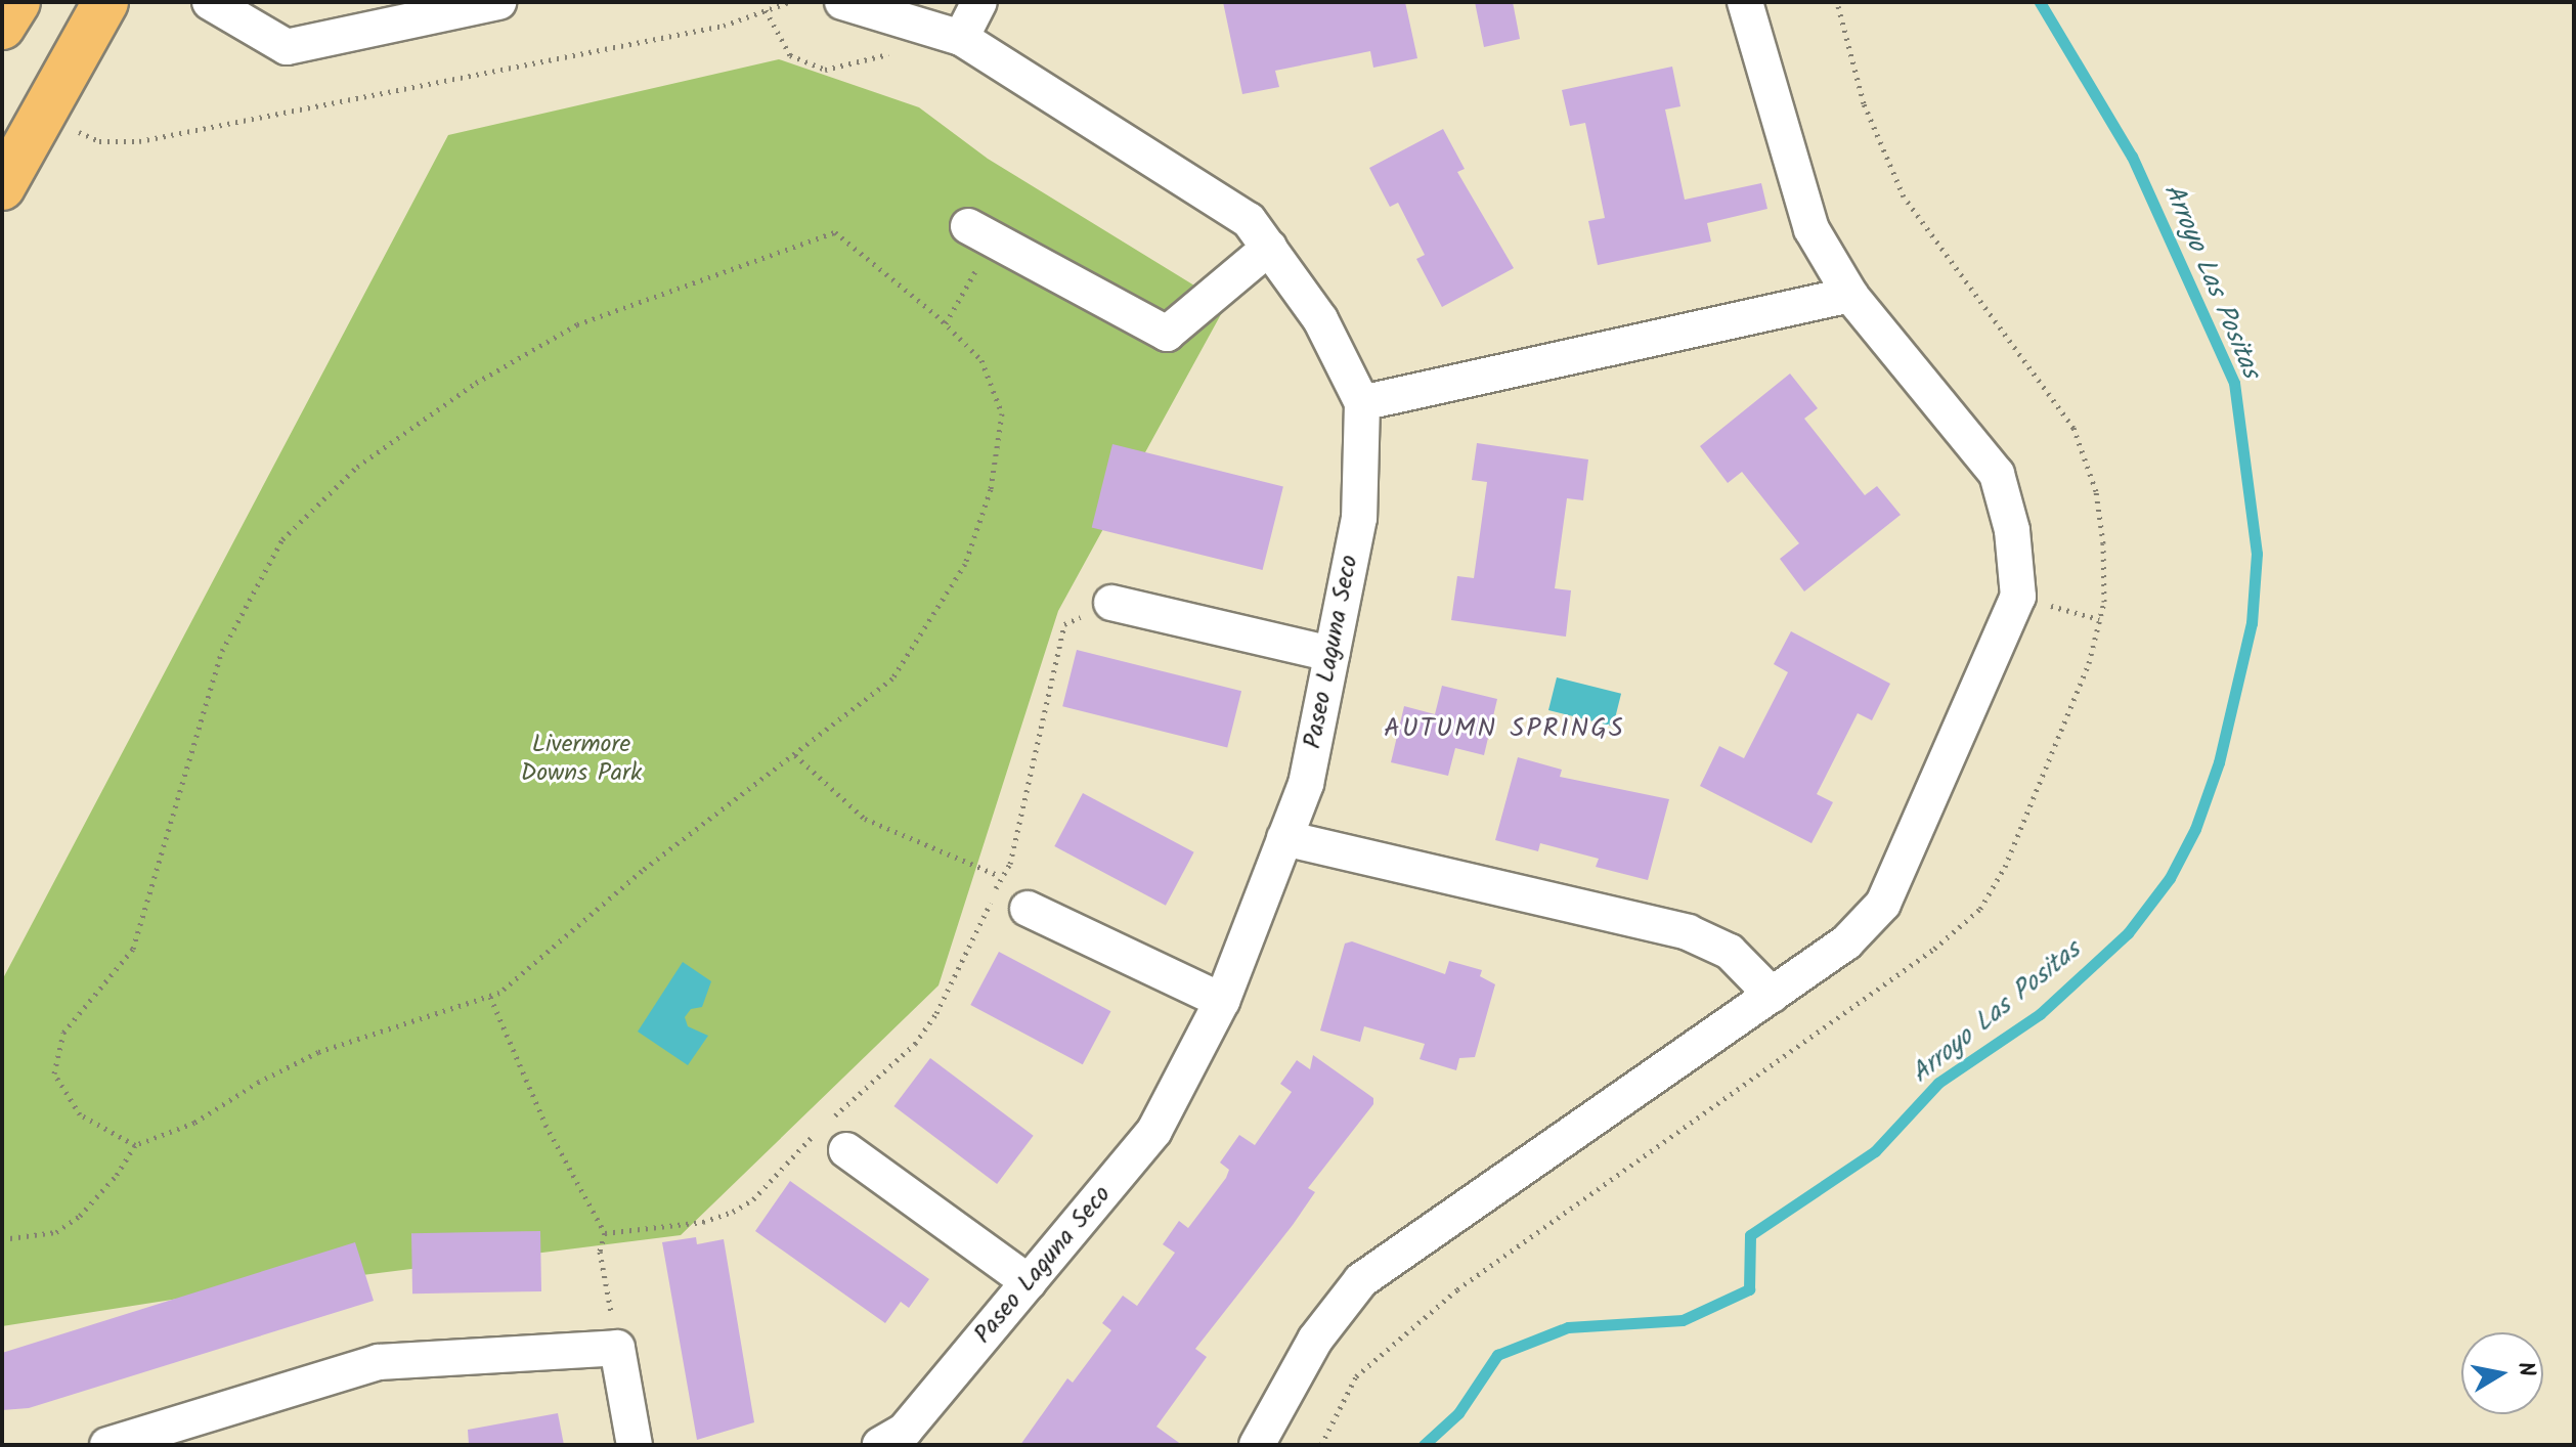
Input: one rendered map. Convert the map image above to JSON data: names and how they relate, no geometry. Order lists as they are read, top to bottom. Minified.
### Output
{"streets":{"street":["Paseo Laguna Seco"]},"districts":["AUTUMN SPRINGS"],"water":["Arroyo Las Positas"],"parks":["Livermore Downs Park"],"north":"right"}
